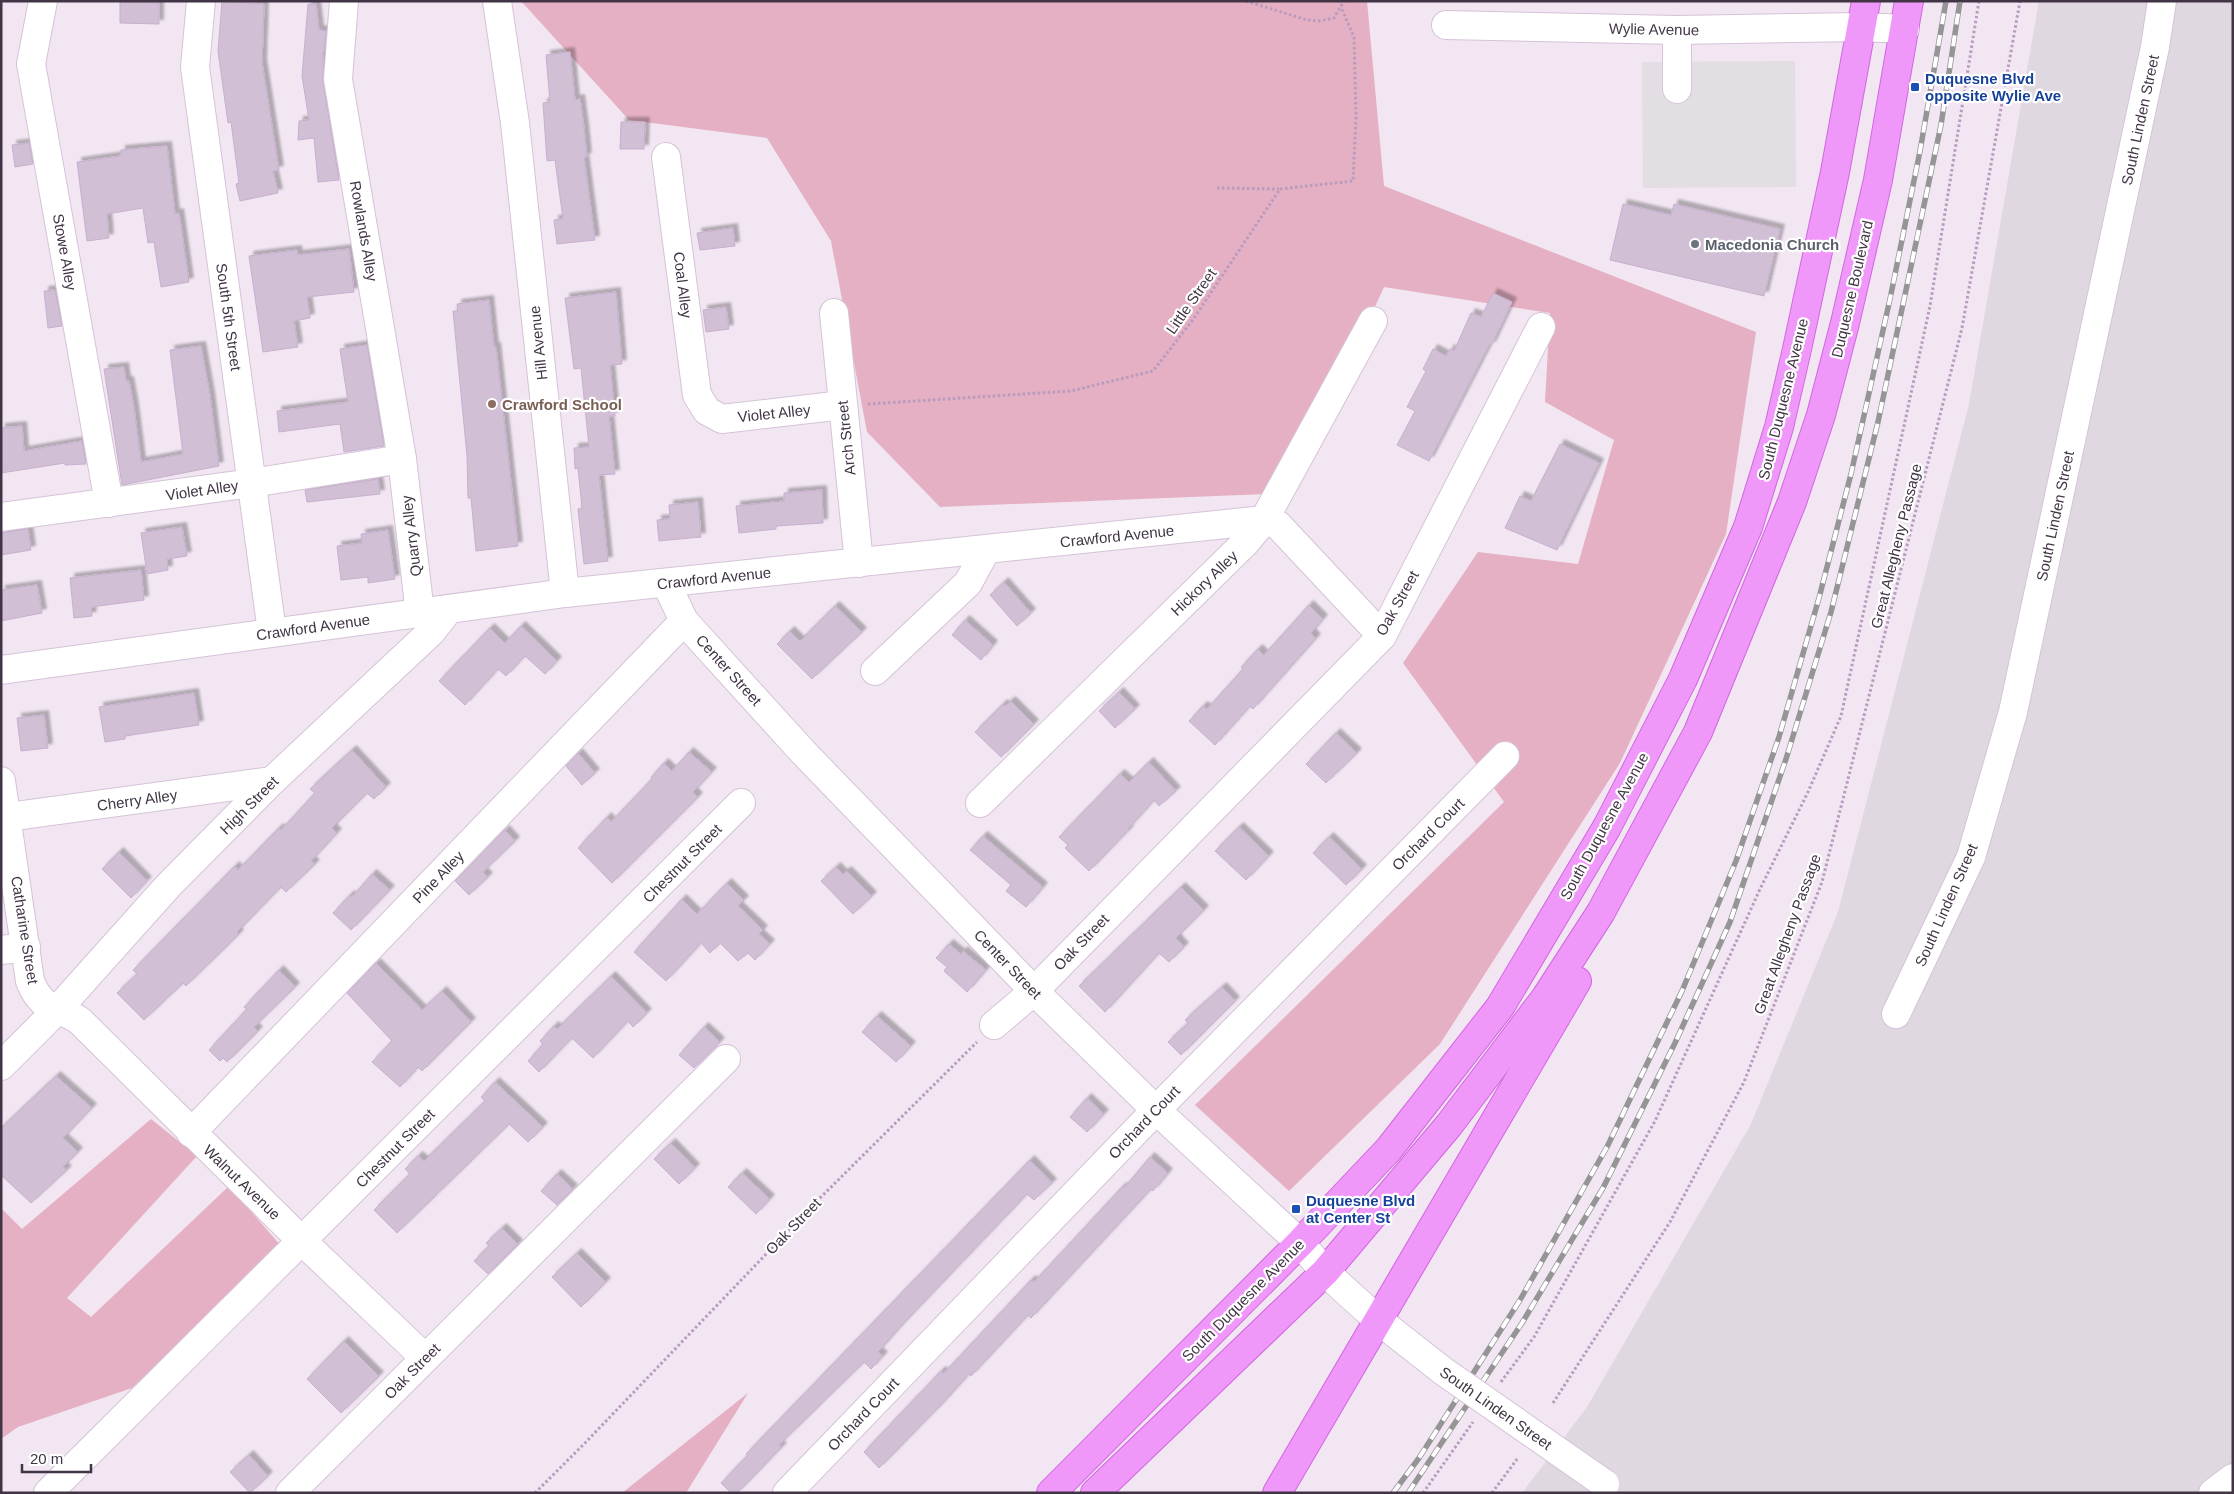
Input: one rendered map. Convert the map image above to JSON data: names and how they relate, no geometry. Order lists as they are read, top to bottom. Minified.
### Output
{"streets":{"main road":["Duquesne Boulevard","South Duquesne Avenue"],"street":["Wylie Avenue","South Linden Street","Rowlands Alley","Stowe Alley","Coal Alley","South 5th Street","Hill Avenue","Violet Alley","Arch Street","Quarry Alley","Crawford Avenue","Hickory Alley","Oak Street","Center Street","Cherry Alley","High Street","Orchard Court","Chestnut Street","Pine Alley","Catharine Street","Walnut Avenue"],"path":["Little Street","Great Allegheny Passage"]},"crossings":[["Wylie Avenue","Duquesne Boulevard"],["Wylie Avenue","South Duquesne Avenue"],["South Linden Street","Center Street"],["Rowlands Alley","Violet Alley"],["Rowlands Alley","Quarry Alley"],["Stowe Alley","Violet Alley"],["Coal Alley","Violet Alley"],["Little Street","Violet Alley"],["Little Street","Arch Street"],["South 5th Street","Violet Alley"],["South 5th Street","Crawford Avenue"],["Hill Avenue","Crawford Avenue"],["South Duquesne Avenue","Center Street"],["Violet Alley","Arch Street"],["Violet Alley","Quarry Alley"],["Arch Street","Crawford Avenue"],["Quarry Alley","Crawford Avenue"],["Crawford Avenue","Hickory Alley"],["Crawford Avenue","Center Street"],["Crawford Avenue","High Street"],["Oak Street","Center Street"],["Oak Street","Walnut Avenue"],["Center Street","Orchard Court"],["Center Street","Pine Alley"],["Cherry Alley","High Street"],["Cherry Alley","Catharine Street"],["High Street","Catharine Street"],["High Street","Walnut Avenue"],["Chestnut Street","Walnut Avenue"],["Pine Alley","Walnut Avenue"],["Catharine Street","Walnut Avenue"]],"places":{"transit":["Duquesne Blvd opposite Wylie Ave","Duquesne Blvd at Center St"],"other":["Macedonia Church","Crawford School"]},"scale_bar":"20 m"}
